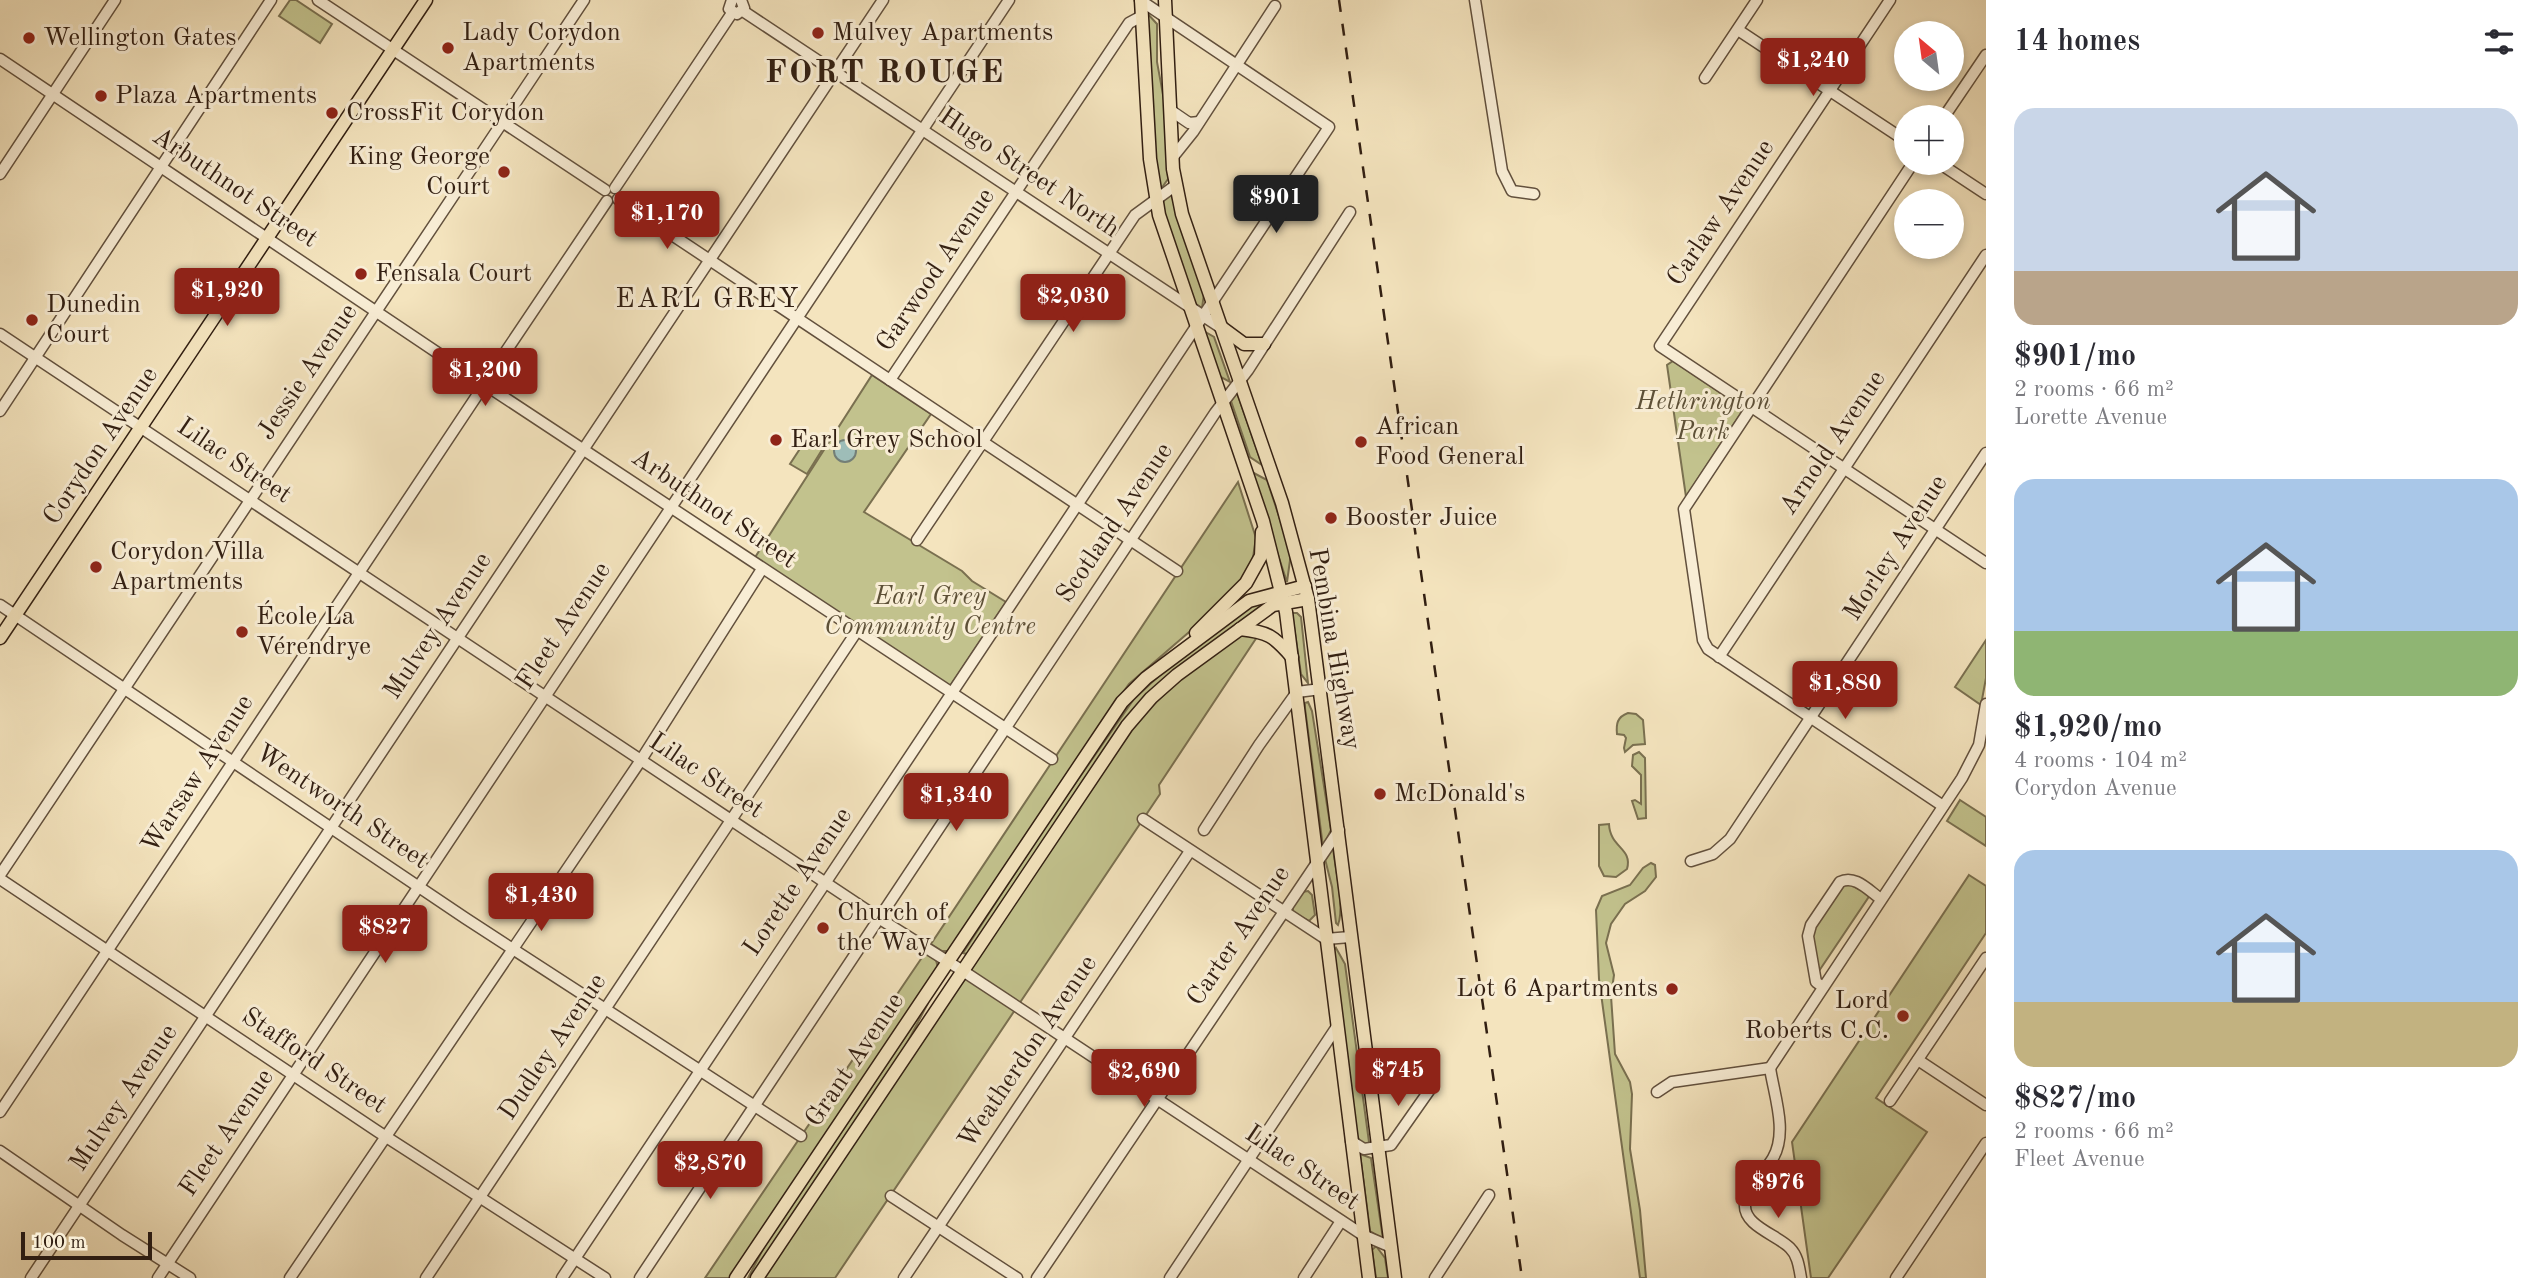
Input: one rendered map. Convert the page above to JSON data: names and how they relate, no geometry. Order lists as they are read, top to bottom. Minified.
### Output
{"streets":{"main road":["Corydon Avenue","Pembina Highway","Grant Avenue"],"street":["Hugo Street North","Arbuthnot Street","Carlaw Avenue","Garwood Avenue","Jessie Avenue","Arnold Avenue","Lilac Street","Scotland Avenue","Morley Avenue","Mulvey Avenue","Fleet Avenue","Warsaw Avenue","Wentworth Street","Lorette Avenue","Carter Avenue","Dudley Avenue","Weatherdon Avenue","Stafford Street"]},"crossings":[["Hugo Street North","Garwood Avenue"],["Hugo Street North","Mulvey Avenue"],["Hugo Street North","Fleet Avenue"],["Hugo Street North","Pembina Highway"],["Hugo Street North","Warsaw Avenue"],["Arbuthnot Street","Jessie Avenue"],["Arbuthnot Street","Corydon Avenue"],["Arbuthnot Street","Scotland Avenue"],["Arbuthnot Street","Mulvey Avenue"],["Arbuthnot Street","Fleet Avenue"],["Arbuthnot Street","Warsaw Avenue"],["Arbuthnot Street","Lorette Avenue"],["Arbuthnot Street","Dudley Avenue"],["Garwood Avenue","Pembina Highway"],["Jessie Avenue","Lilac Street"],["Jessie Avenue","Wentworth Street"],["Jessie Avenue","Stafford Street"],["Corydon Avenue","Lilac Street"],["Corydon Avenue","Wentworth Street"],["Lilac Street","Scotland Avenue"],["Lilac Street","Mulvey Avenue"],["Lilac Street","Fleet Avenue"],["Lilac Street","Pembina Highway"],["Lilac Street","Warsaw Avenue"],["Lilac Street","Lorette Avenue"],["Lilac Street","Carter Avenue"],["Lilac Street","Dudley Avenue"],["Lilac Street","Weatherdon Avenue"],["Lilac Street","Grant Avenue"],["Scotland Avenue","Pembina Highway"],["Scotland Avenue","Wentworth Street"],["Mulvey Avenue","Wentworth Street"],["Mulvey Avenue","Stafford Street"],["Fleet Avenue","Wentworth Street"],["Fleet Avenue","Stafford Street"],["Pembina Highway","Lorette Avenue"],["Pembina Highway","Carter Avenue"],["Pembina Highway","Grant Avenue"],["Warsaw Avenue","Wentworth Street"],["Warsaw Avenue","Stafford Street"],["Wentworth Street","Lorette Avenue"],["Wentworth Street","Dudley Avenue"],["Lorette Avenue","Stafford Street"],["Dudley Avenue","Stafford Street"]],"districts":["FORT ROUGE","EARL GREY"],"parks":["Hethrington Park","Earl Grey Community Centre"],"places":["Mulvey Apartments","Wellington Gates","Lady Corydon Apartments","Plaza Apartments","CrossFit Corydon","King George Court","Fensala Court","Dunedin Court","Earl Grey School","African Food General","Booster Juice","Corydon Villa Apartments","École La Vérendrye","McDonald's","Church of the Way","Lot 6 Apartments","Lord Roberts C.C."],"scale_bar":"100 m","north":"top left","page":{"heading":"14 homes","map_buttons":["+","−"],"price":["$1,240","$901","$1,170","$1,920","$2,030","$1,200","$1,880","$1,340","$1,430","$827","$745","$2,690","$2,870","$976"],"list":[{"name":"$901/mo","note":"2 rooms · 66 m² · Lorette Avenue"},{"name":"$1,920/mo","note":"4 rooms · 104 m² · Corydon Avenue"},{"name":"$827/mo","note":"2 rooms · 66 m² · Fleet Avenue"}],"scale":"100 m"}}
